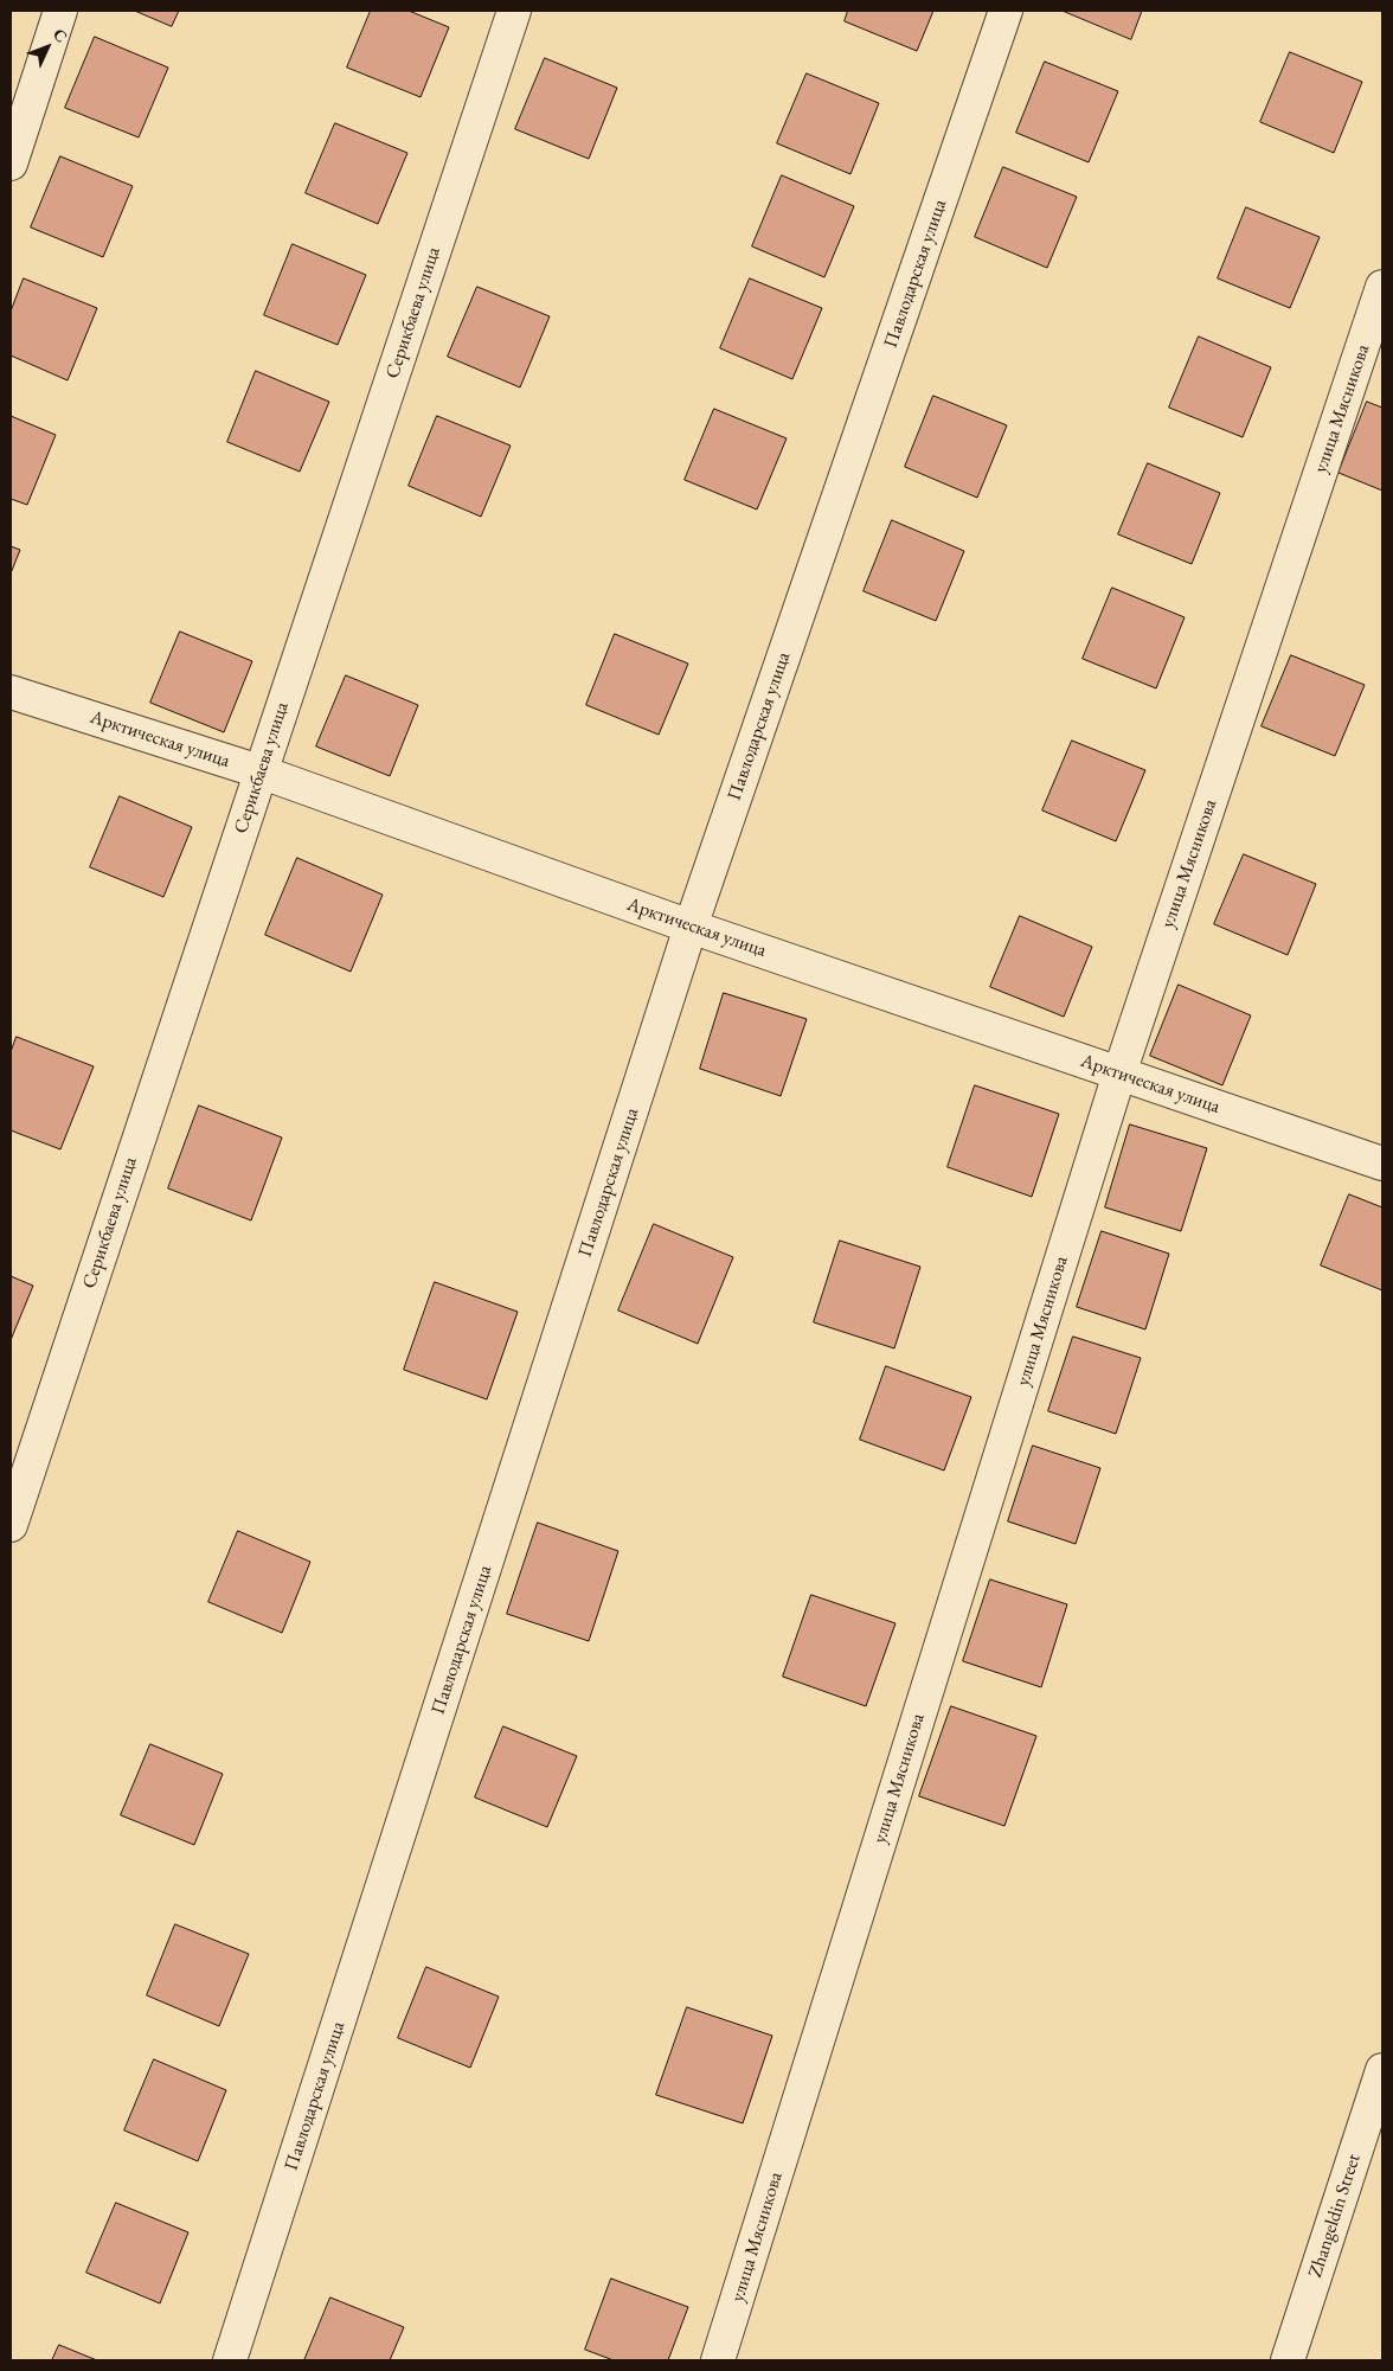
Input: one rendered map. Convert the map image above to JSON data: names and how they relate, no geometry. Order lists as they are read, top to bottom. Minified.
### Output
{"streets":{"street":["Павлодарская улица","Серикбаева улица","улица Мясникова","Арктическая улица","Zhangeldin Street"]},"crossings":[["Павлодарская улица","Арктическая улица"],["Серикбаева улица","Арктическая улица"],["улица Мясникова","Арктическая улица"]],"north":"top right"}
